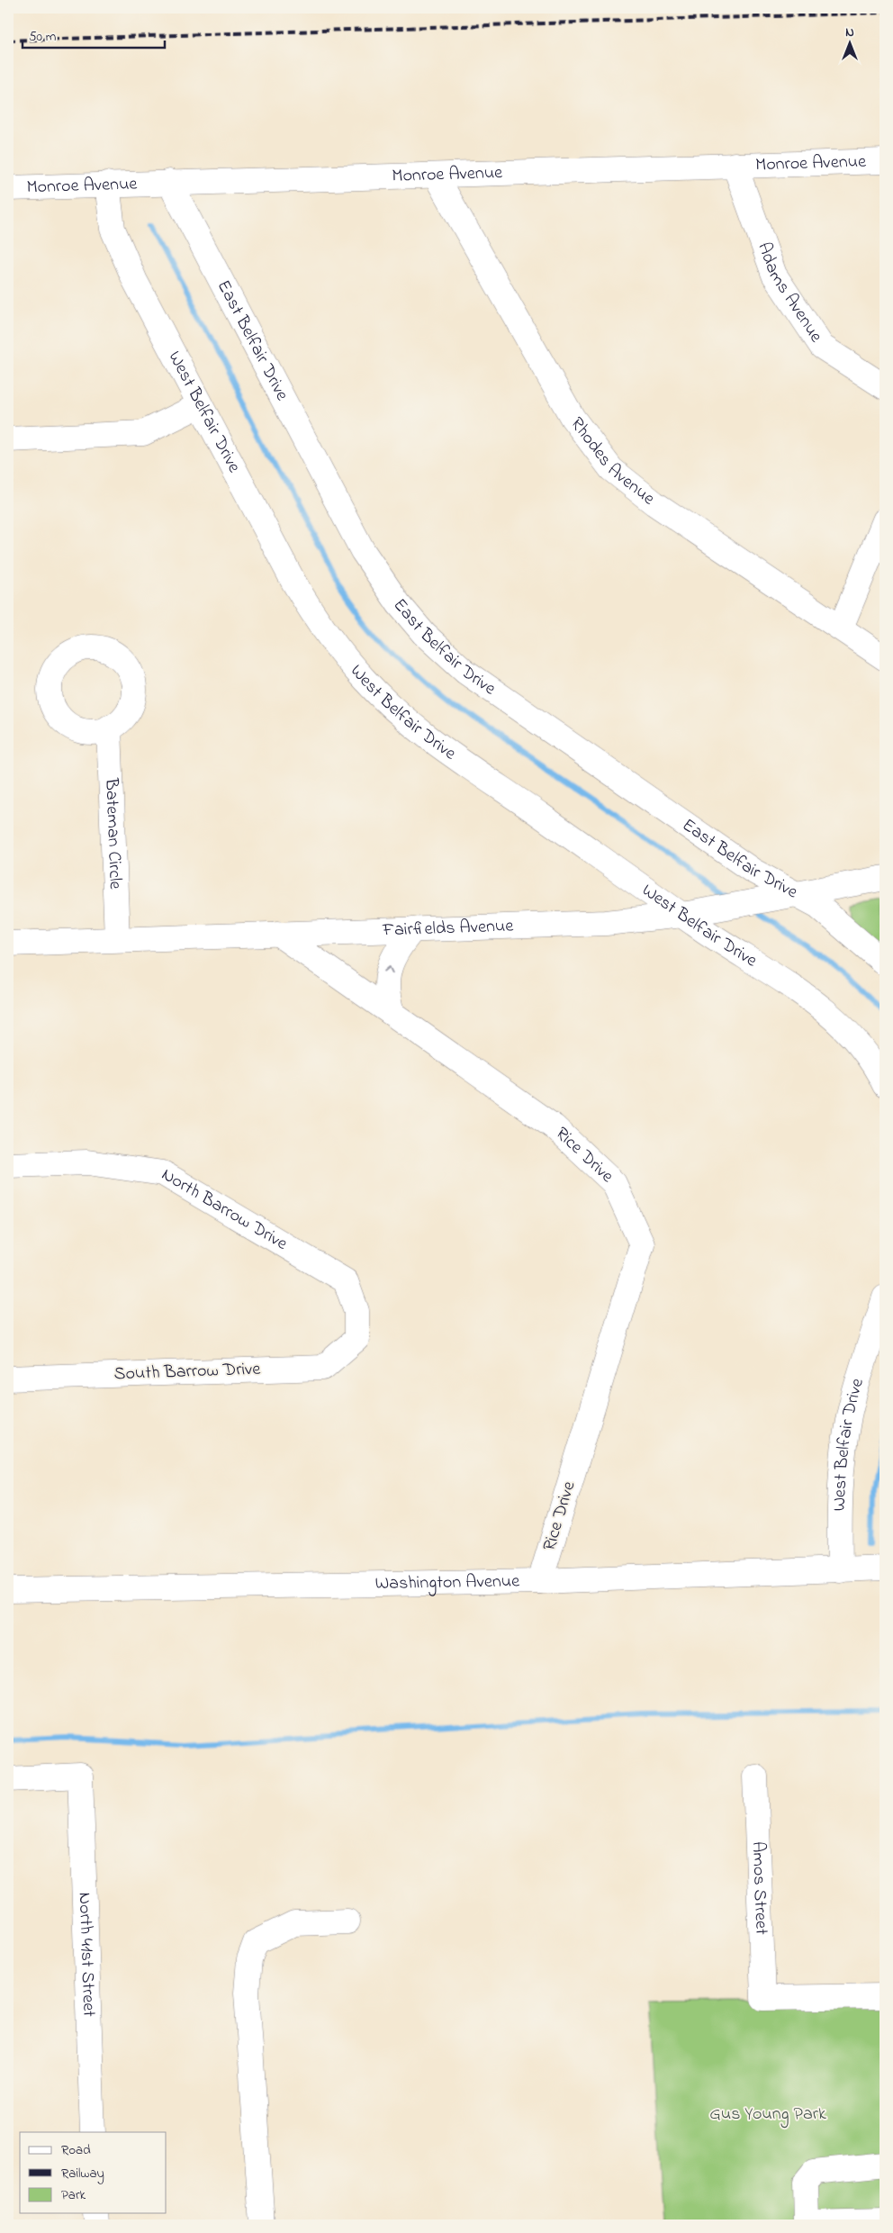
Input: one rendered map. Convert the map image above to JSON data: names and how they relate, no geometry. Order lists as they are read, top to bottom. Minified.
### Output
{"streets":{"street":["Monroe Avenue","Adams Avenue","East Belfair Drive","West Belfair Drive","Rhodes Avenue","Bateman Circle","Fairfields Avenue","Rice Drive","North Barrow Drive","South Barrow Drive","Washington Avenue","Amos Street","North 41st Street"]},"crossings":[["Monroe Avenue","Adams Avenue"],["Monroe Avenue","East Belfair Drive"],["Monroe Avenue","West Belfair Drive"],["Monroe Avenue","Rhodes Avenue"],["East Belfair Drive","Fairfields Avenue"],["West Belfair Drive","Fairfields Avenue"],["West Belfair Drive","Washington Avenue"],["Bateman Circle","Fairfields Avenue"],["Fairfields Avenue","Rice Drive"],["Rice Drive","Washington Avenue"],["North Barrow Drive","South Barrow Drive"]],"parks":["Gus Young Park"],"legend":["Road","Railway","Park"],"scale_bar":"50 m","north":"top"}
